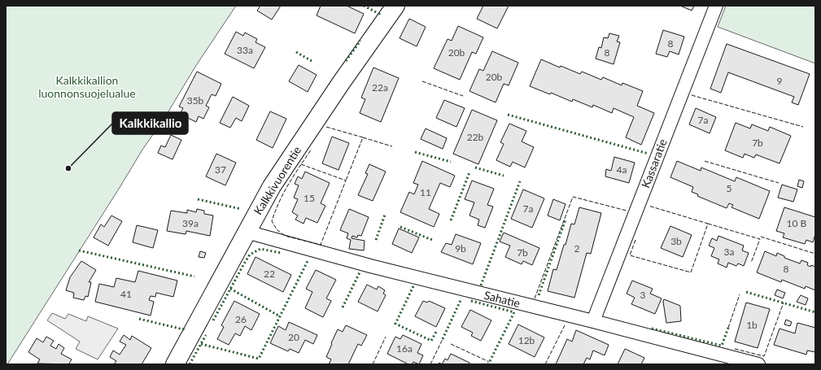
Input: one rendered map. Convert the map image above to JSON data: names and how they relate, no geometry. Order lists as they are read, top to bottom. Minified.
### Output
{"streets":{"street":["Kassaratie","Kalkkivuorentie","Sahatie"]},"crossings":[["Kassaratie","Sahatie"],["Kalkkivuorentie","Sahatie"]],"parks":["Kalkkikallion luonnonsuojelualue"],"places":["Kalkkikallio"],"house_numbers":["8","33a","20b","8","20b","9","22a","35b","7a","22b","7b","37","4a","5","11","15","7a","39a","10 B","3b","9b","2","3a","7b","8","22","41","3","26","1b","20","12b","16a"]}
